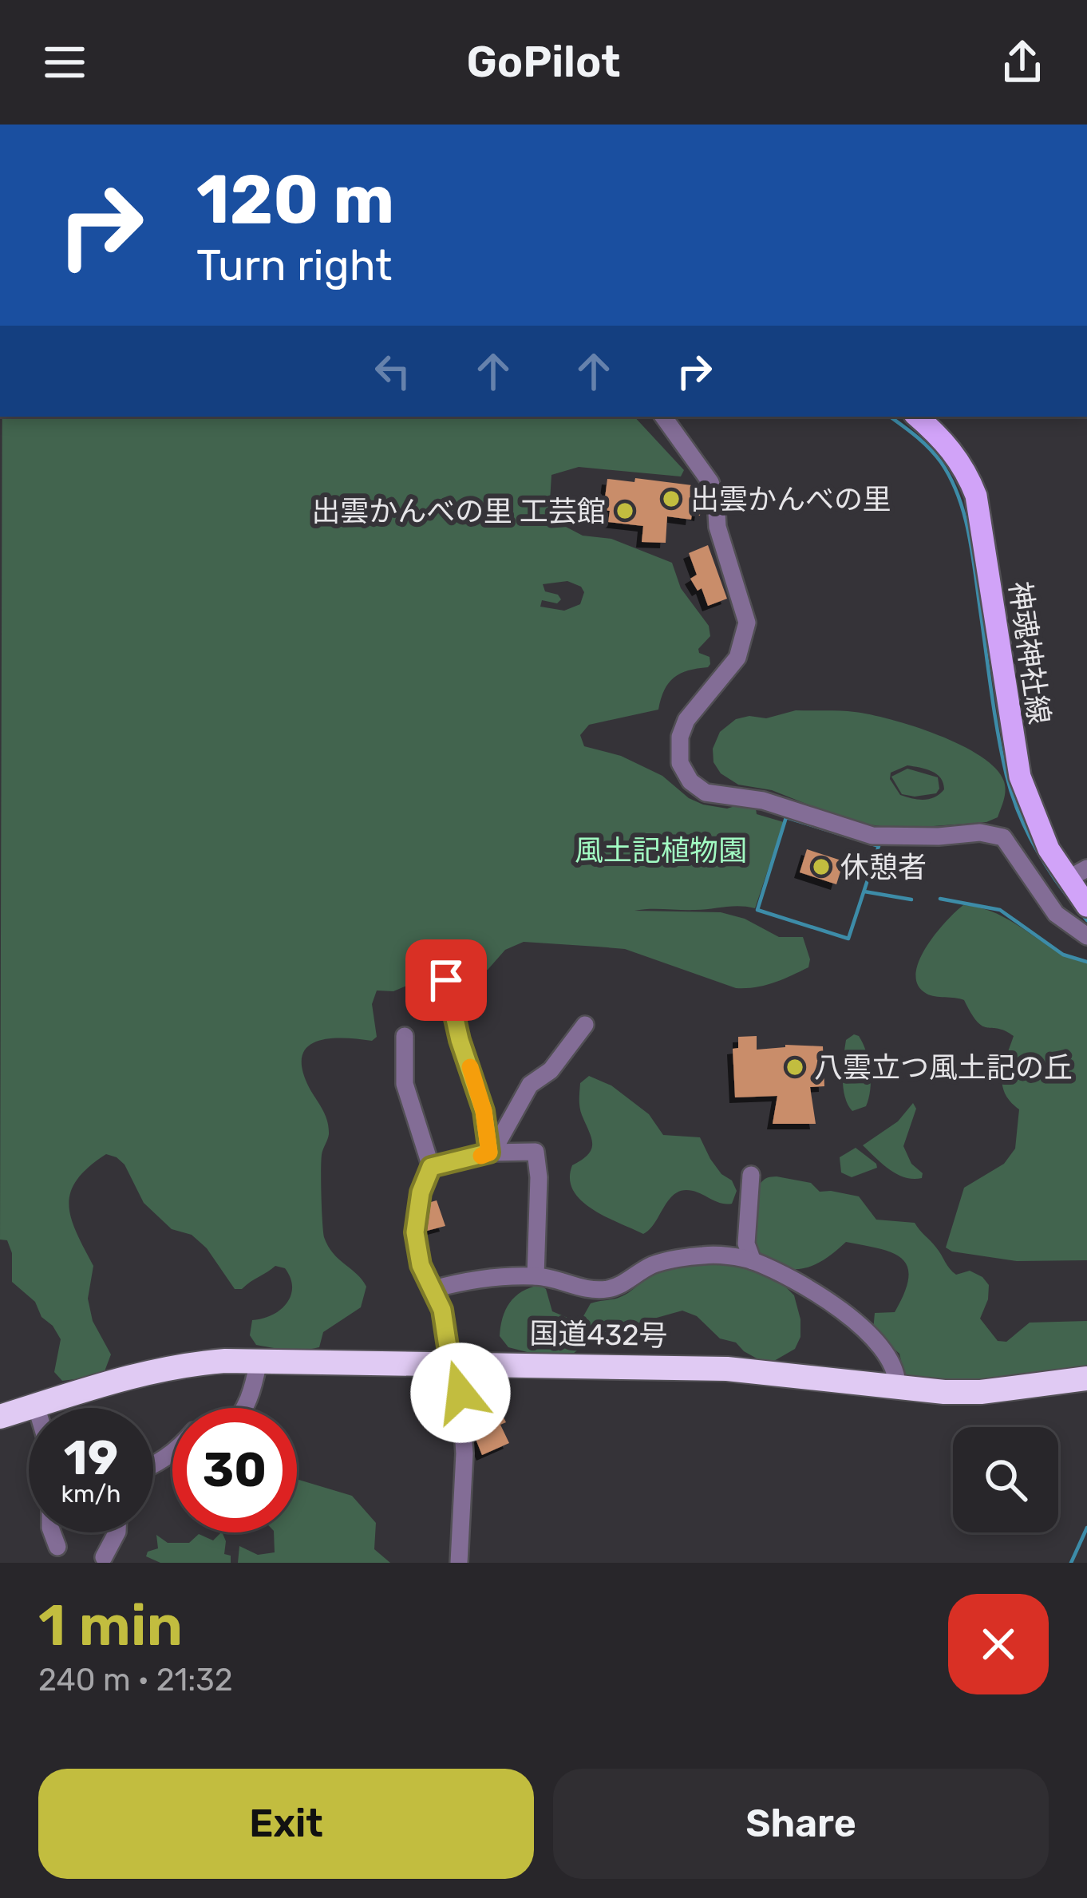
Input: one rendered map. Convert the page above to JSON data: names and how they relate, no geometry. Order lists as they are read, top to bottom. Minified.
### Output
{"streets":{"highway":["国道432号"],"main road":["神魂神社線"]},"parks":["風土記植物園"],"places":["出雲かんべの里","出雲かんべの里 工芸館","休憩者","八雲立つ風土記の丘"],"page":{"header":"GoPilot","turn":["120 m","Turn right"],"speed":"19 km/h","limit":"30","heading":["1 min","240 m · 21:32"],"buttons":["Exit","Share"]}}
